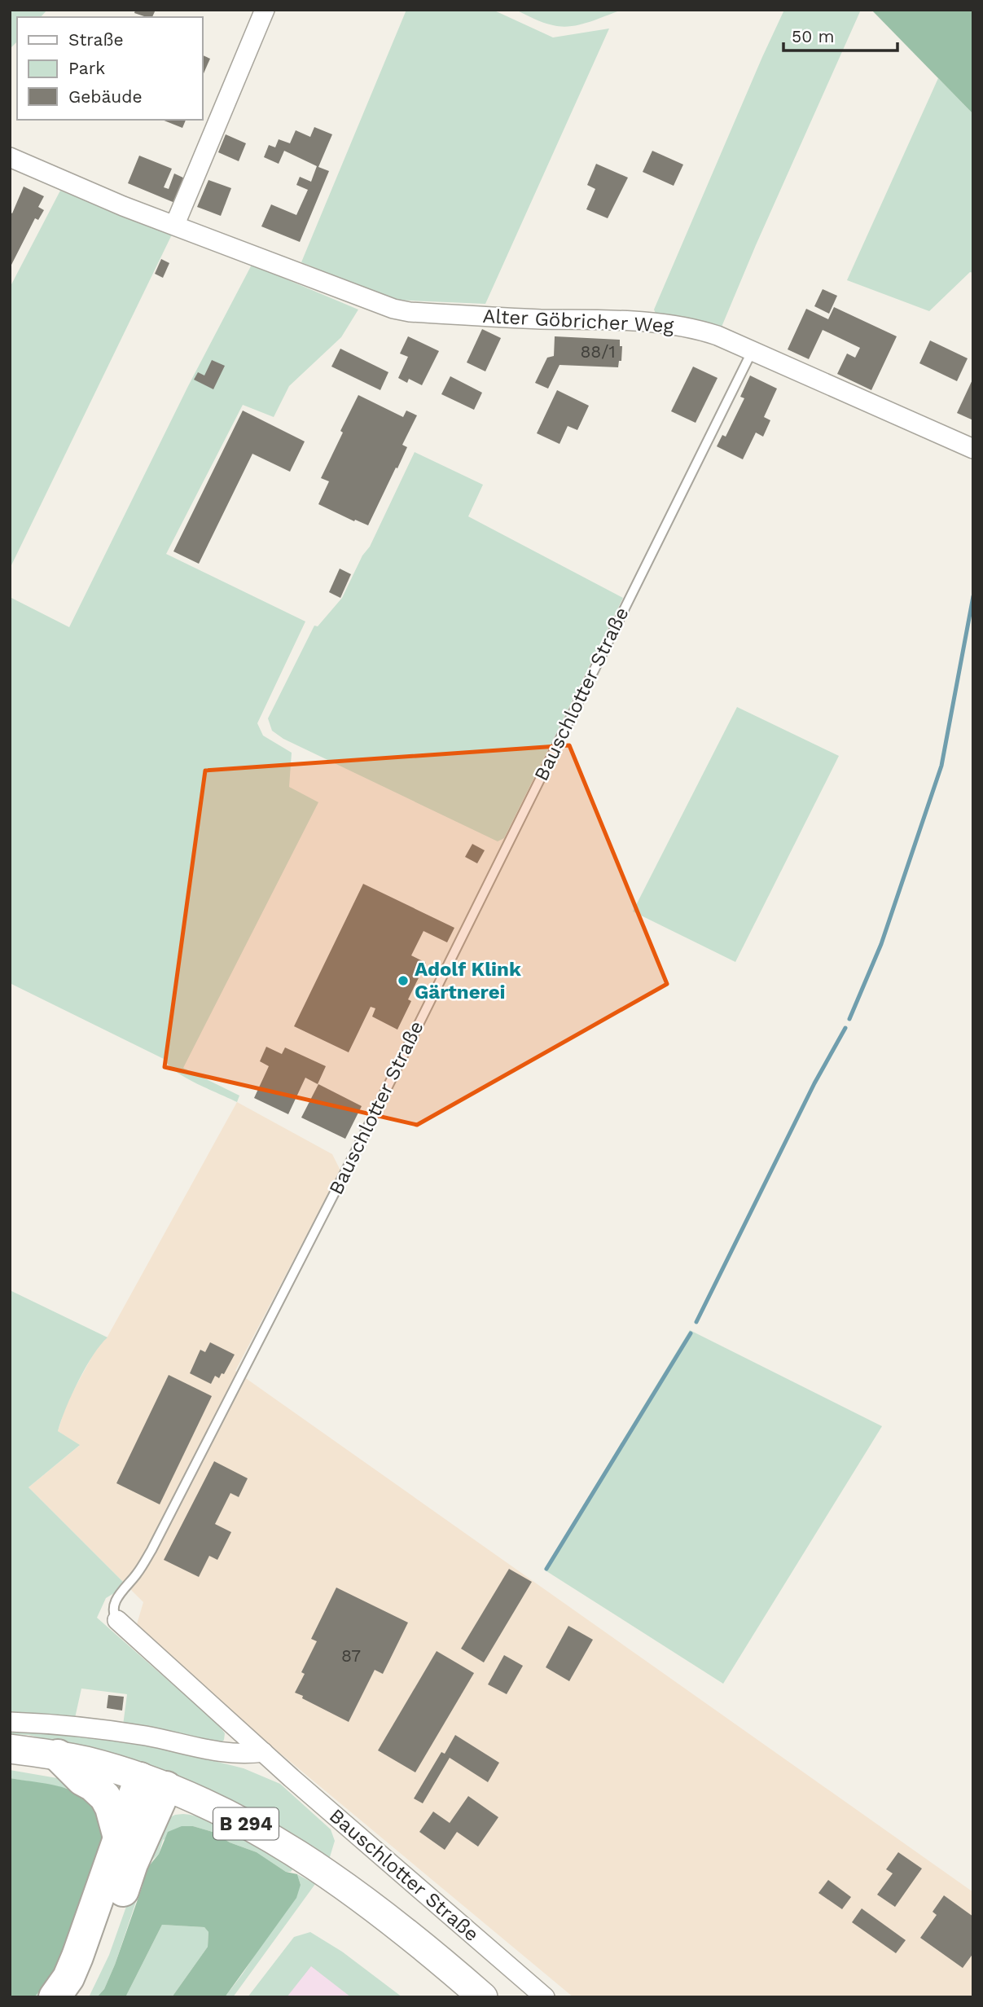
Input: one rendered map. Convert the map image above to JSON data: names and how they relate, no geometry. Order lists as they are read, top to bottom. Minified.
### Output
{"streets":{"main road":["B 294"],"street":["Alter Göbricher Weg","Bauschlotter Straße"]},"crossings":[["Alter Göbricher Weg","Bauschlotter Straße"]],"places":["Adolf Klink Gärtnerei"],"house_numbers":["88/1","87"],"legend":["Straße","Park","Gebäude"],"scale_bar":"50 m"}
